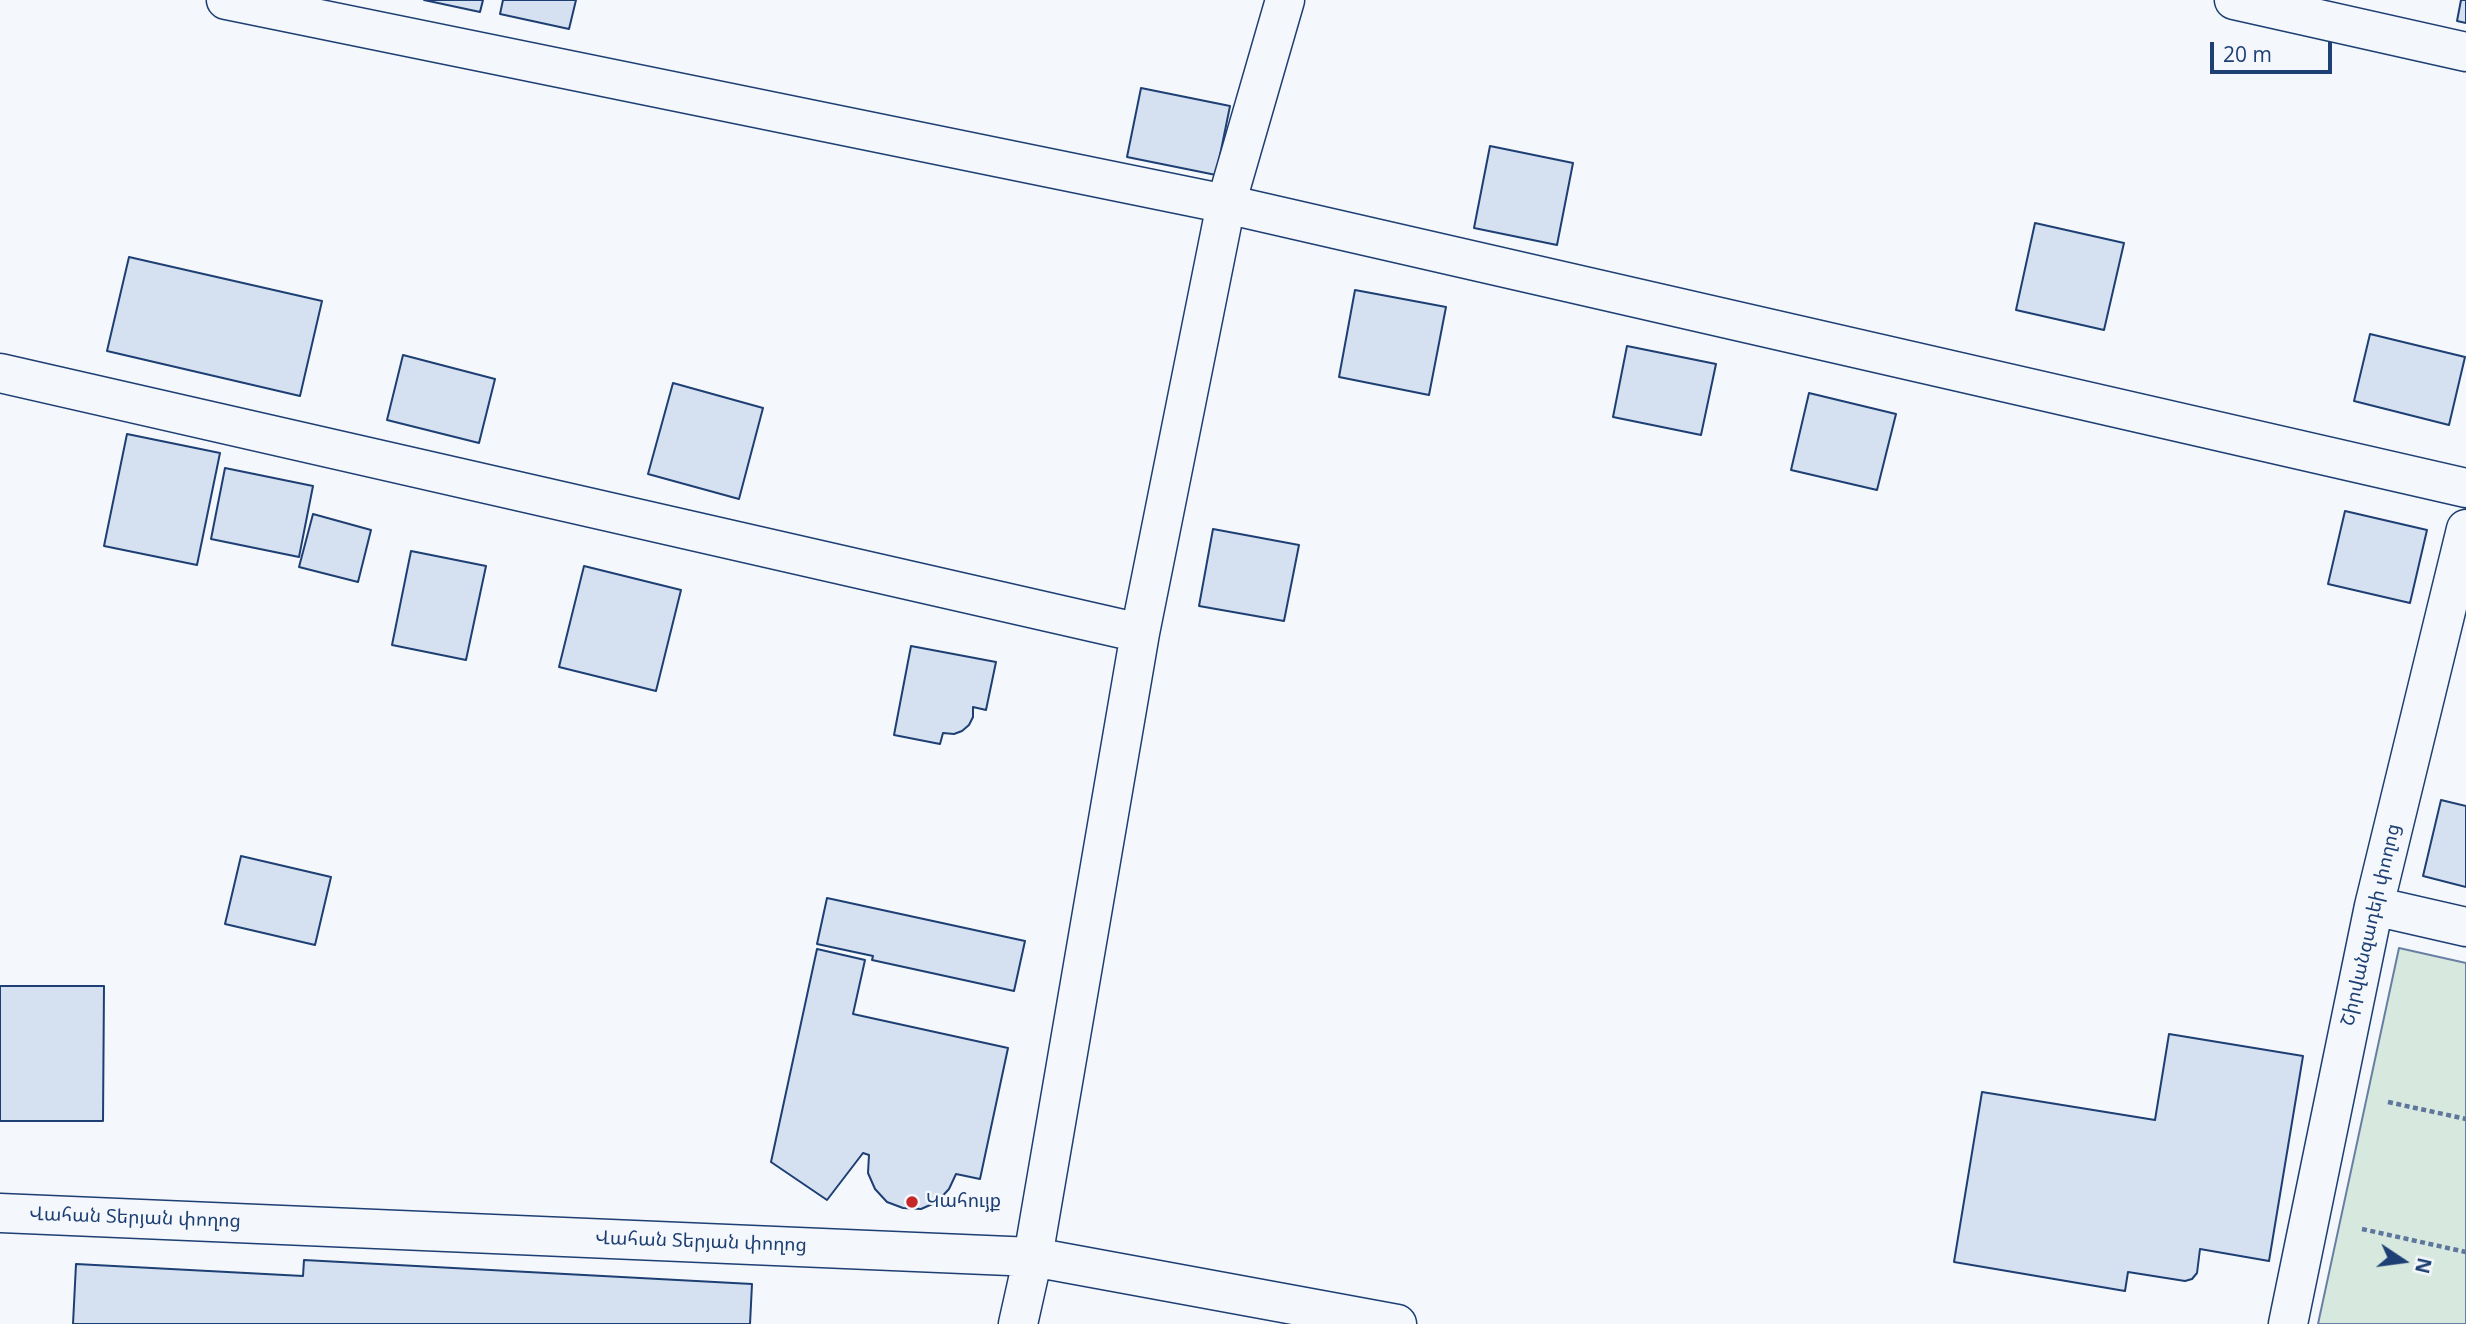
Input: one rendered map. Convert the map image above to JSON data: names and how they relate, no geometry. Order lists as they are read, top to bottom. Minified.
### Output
{"streets":{"street":["Շիրվանզադեի փողոց","Վահան Տերյան փողոց"]},"places":["Կահույք"],"scale_bar":"20 m","north":"right"}
